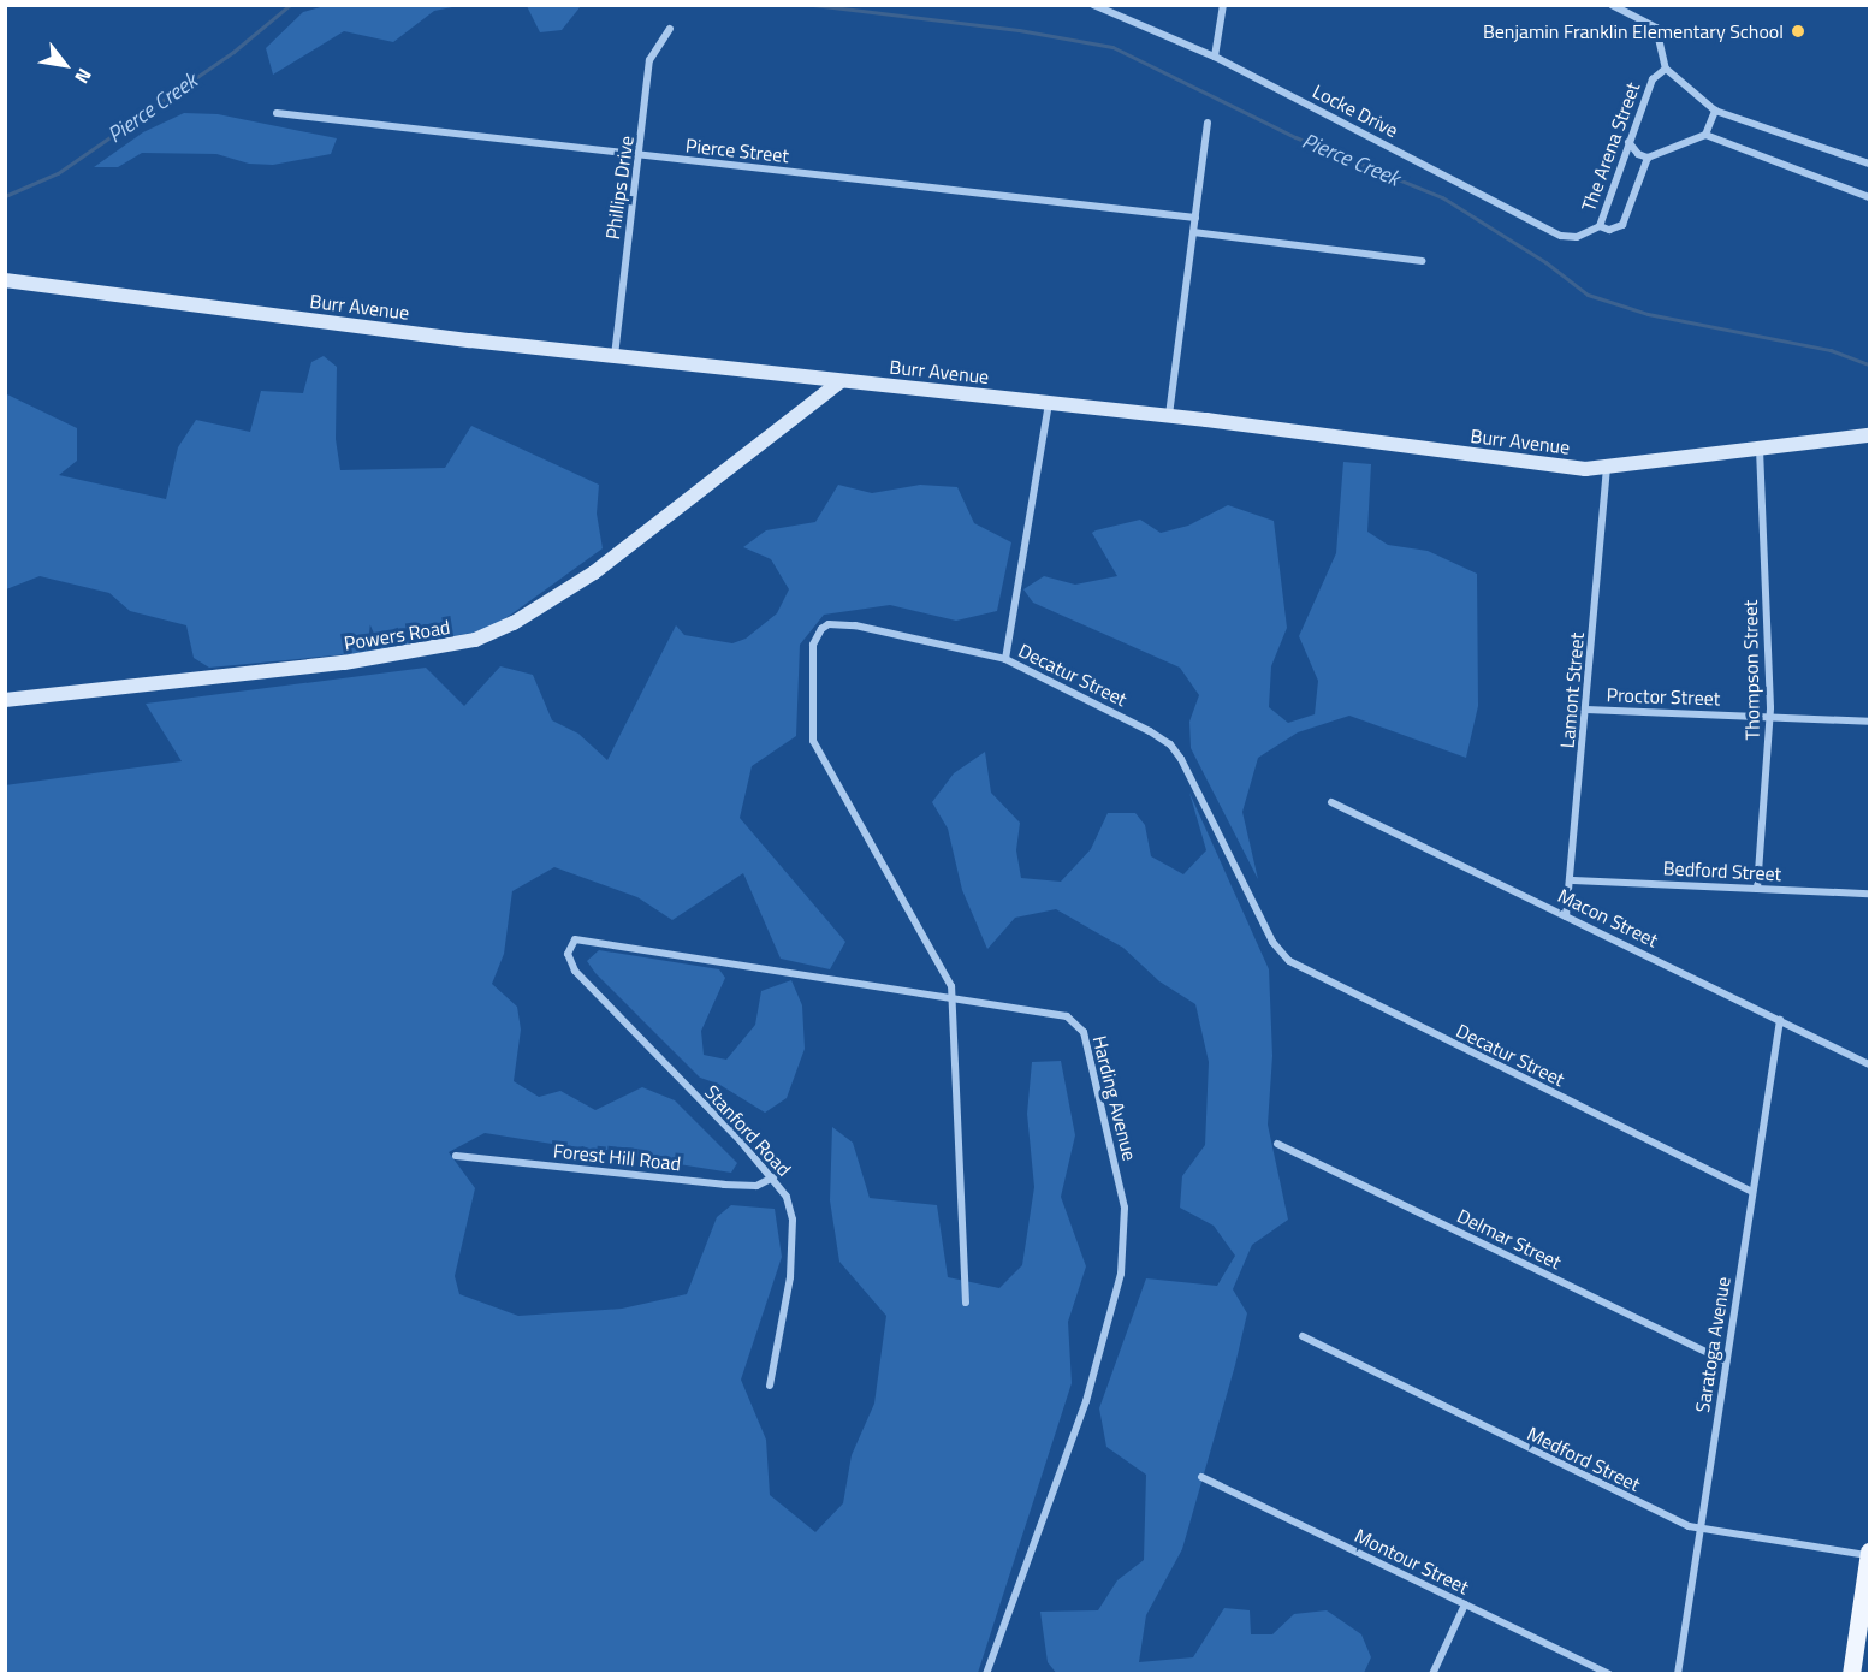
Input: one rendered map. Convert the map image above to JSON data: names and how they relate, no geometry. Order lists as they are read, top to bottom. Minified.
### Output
{"streets":{"street":["Locke Drive","The Arena Street","Pierce Street","Phillips Drive","Burr Avenue","Powers Road","Thompson Street","Decatur Street","Lamont Street","Proctor Street","Bedford Street","Macon Street","Harding Avenue","Stanford Road","Forest Hill Road","Delmar Street","Saratoga Avenue","Medford Street","Montour Street"]},"crossings":[["Locke Drive","The Arena Street"],["Pierce Street","Phillips Drive"],["Phillips Drive","Burr Avenue"],["Burr Avenue","Powers Road"],["Burr Avenue","Thompson Street"],["Burr Avenue","Lamont Street"],["Thompson Street","Proctor Street"],["Thompson Street","Bedford Street"],["Decatur Street","Harding Avenue"],["Decatur Street","Saratoga Avenue"],["Lamont Street","Proctor Street"],["Lamont Street","Bedford Street"],["Lamont Street","Macon Street"],["Macon Street","Saratoga Avenue"],["Harding Avenue","Stanford Road"],["Stanford Road","Forest Hill Road"],["Delmar Street","Saratoga Avenue"],["Saratoga Avenue","Medford Street"]],"water":["Pierce Creek"],"places":["Benjamin Franklin Elementary School"],"north":"bottom right"}
